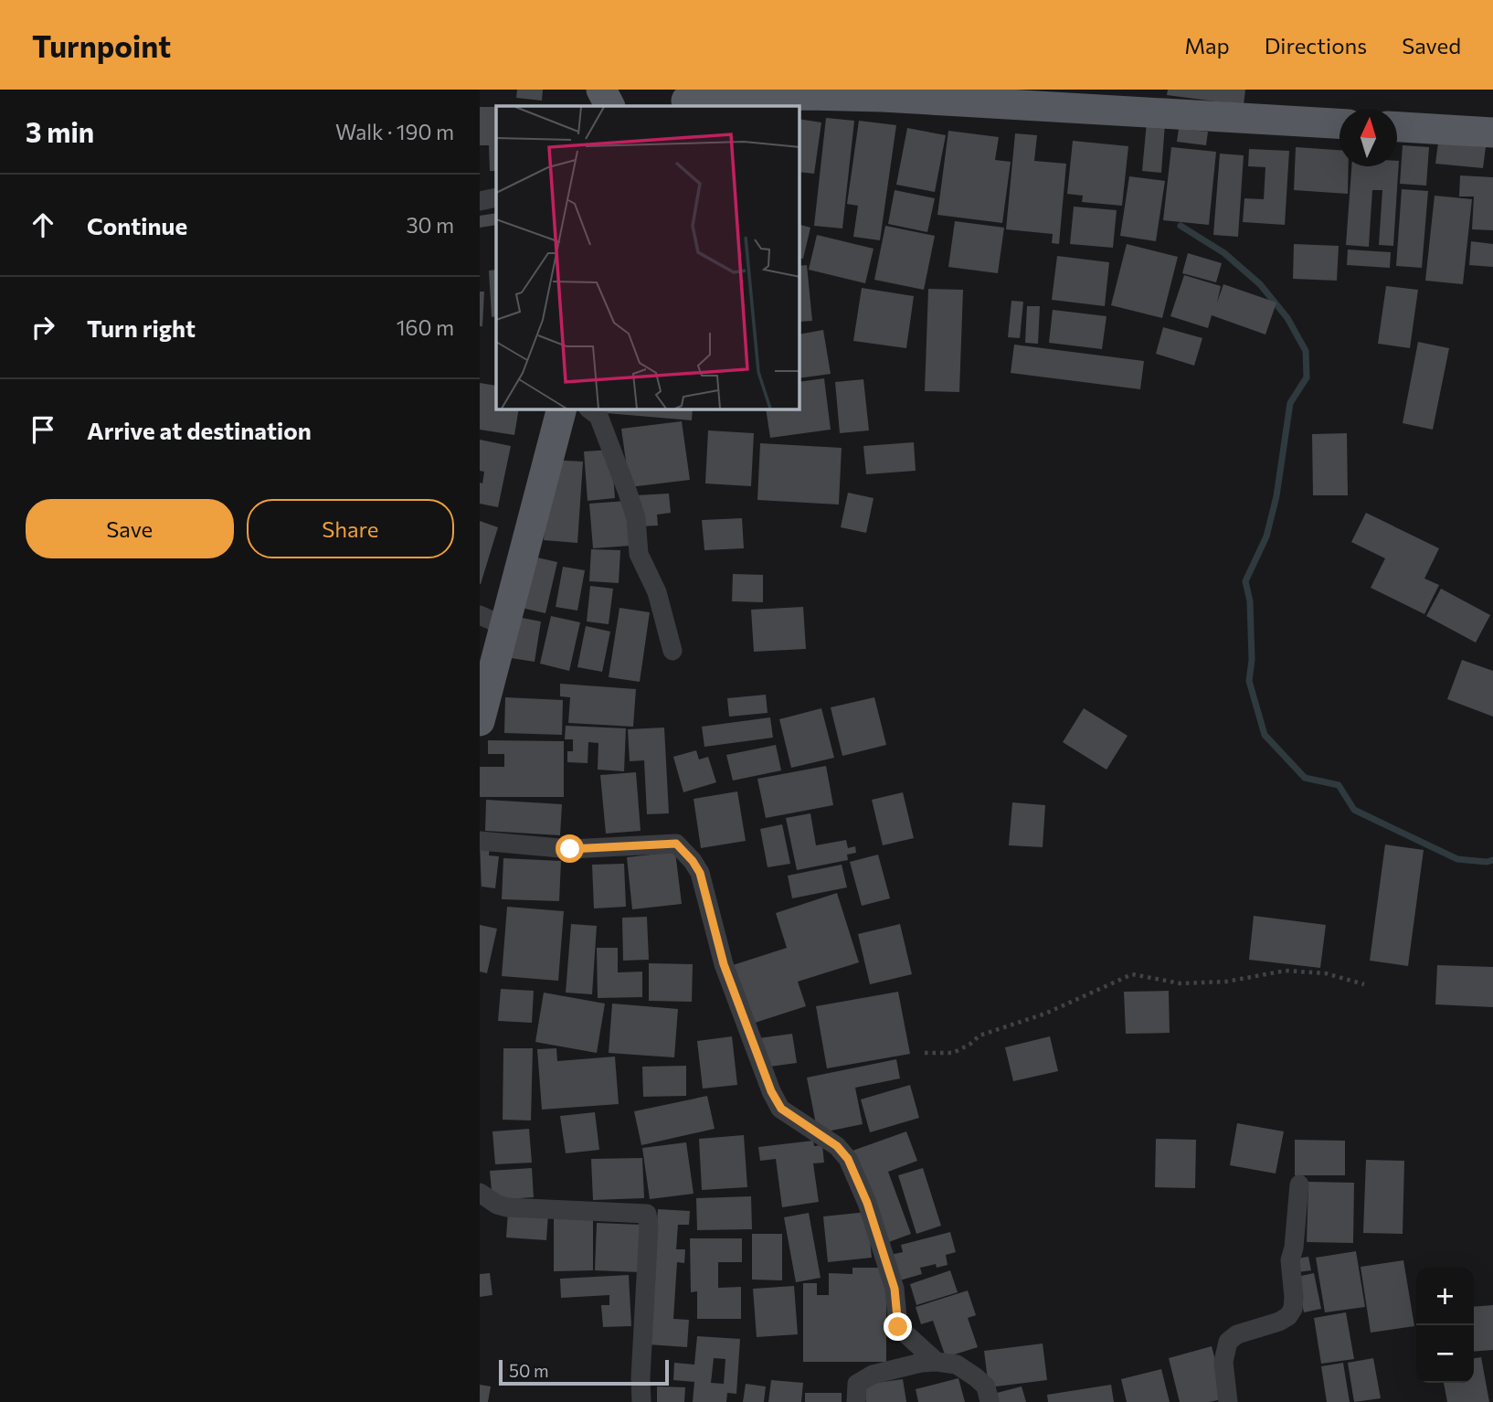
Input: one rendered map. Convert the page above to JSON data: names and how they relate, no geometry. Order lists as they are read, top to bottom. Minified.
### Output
{"scale_bar":"50 m","north":"top","page":{"header":"Turnpoint","nav":["Map","Directions","Saved"],"heading":["3 min","Walk · 190 m"],"list":[["Continue","30 m"],["Turn right","160 m"],"Arrive at destination"],"buttons":["Save","Share"],"map_buttons":["+","−"],"scale":"50 m"}}
